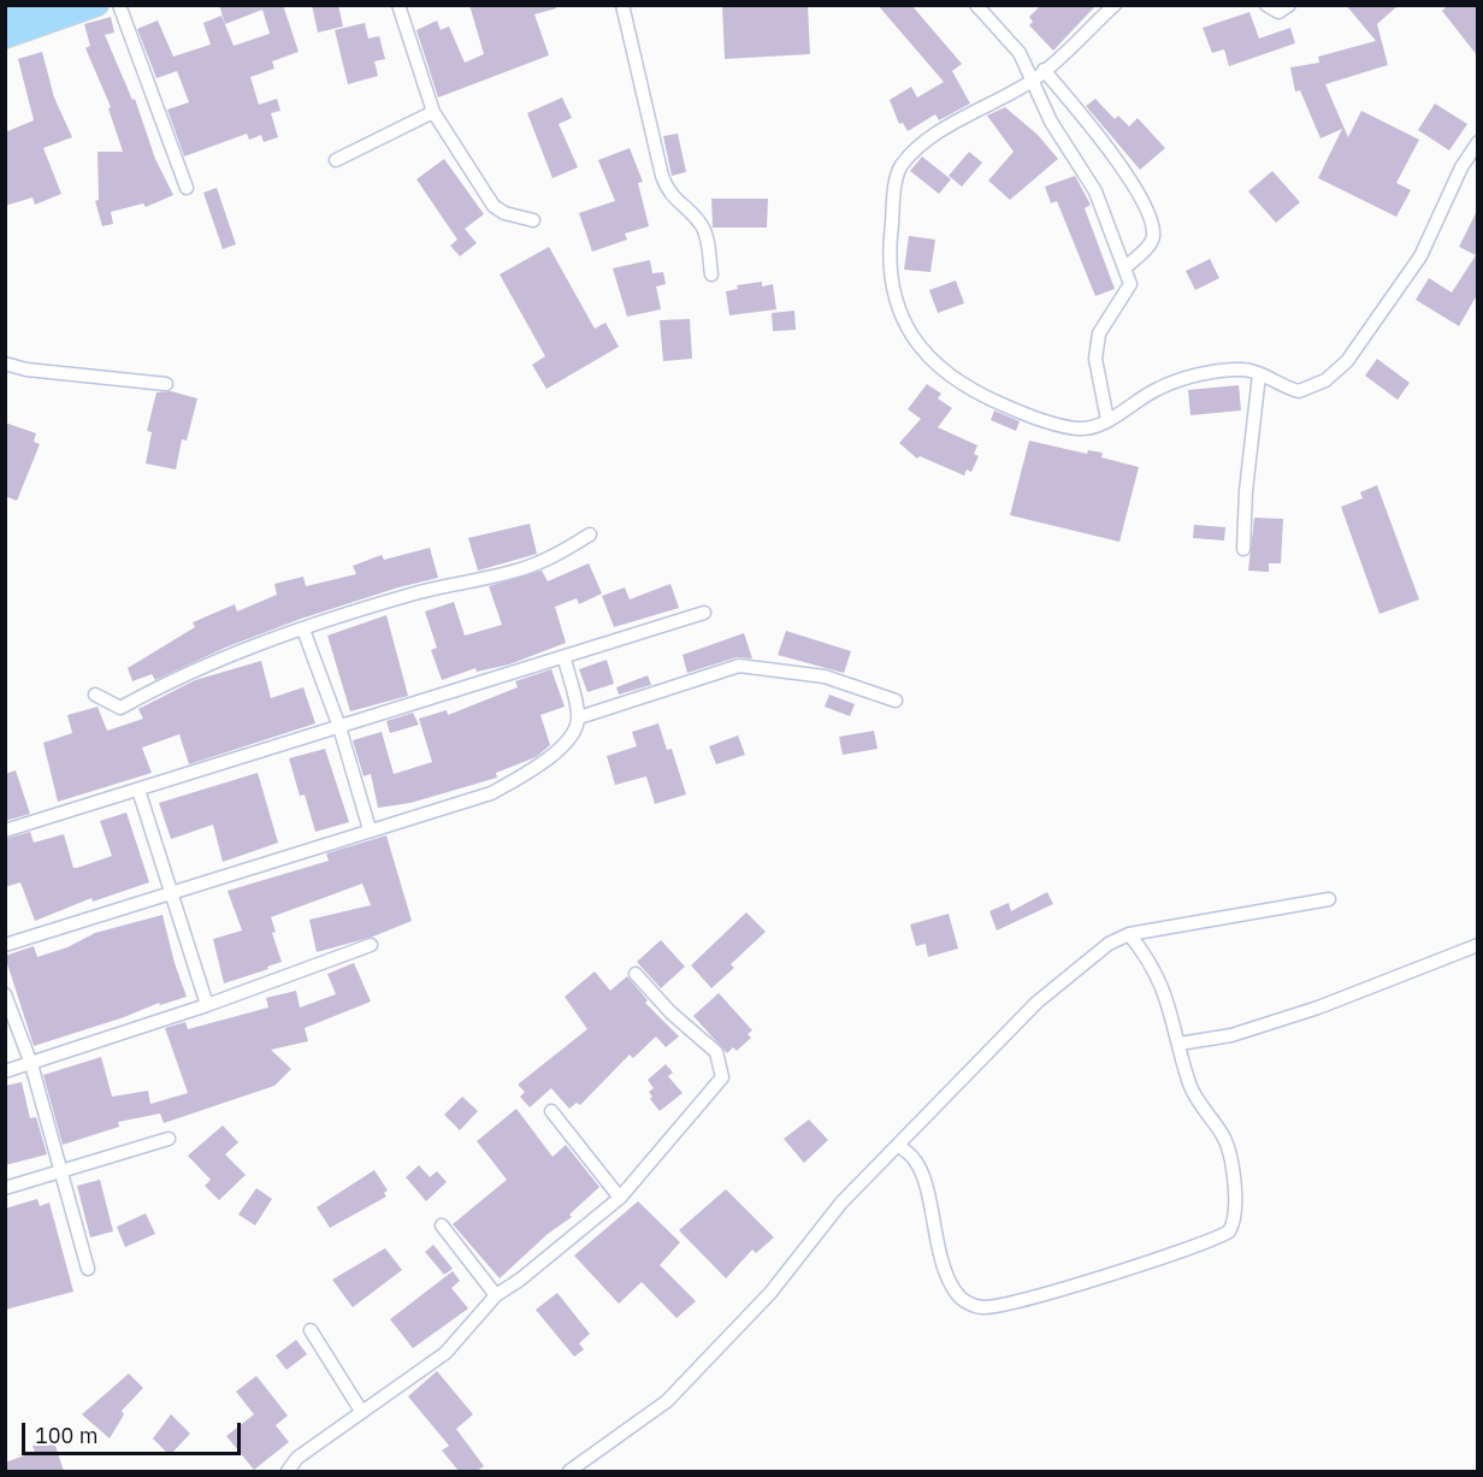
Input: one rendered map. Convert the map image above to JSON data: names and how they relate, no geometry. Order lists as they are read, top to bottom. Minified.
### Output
{"scale_bar":"100 m"}
